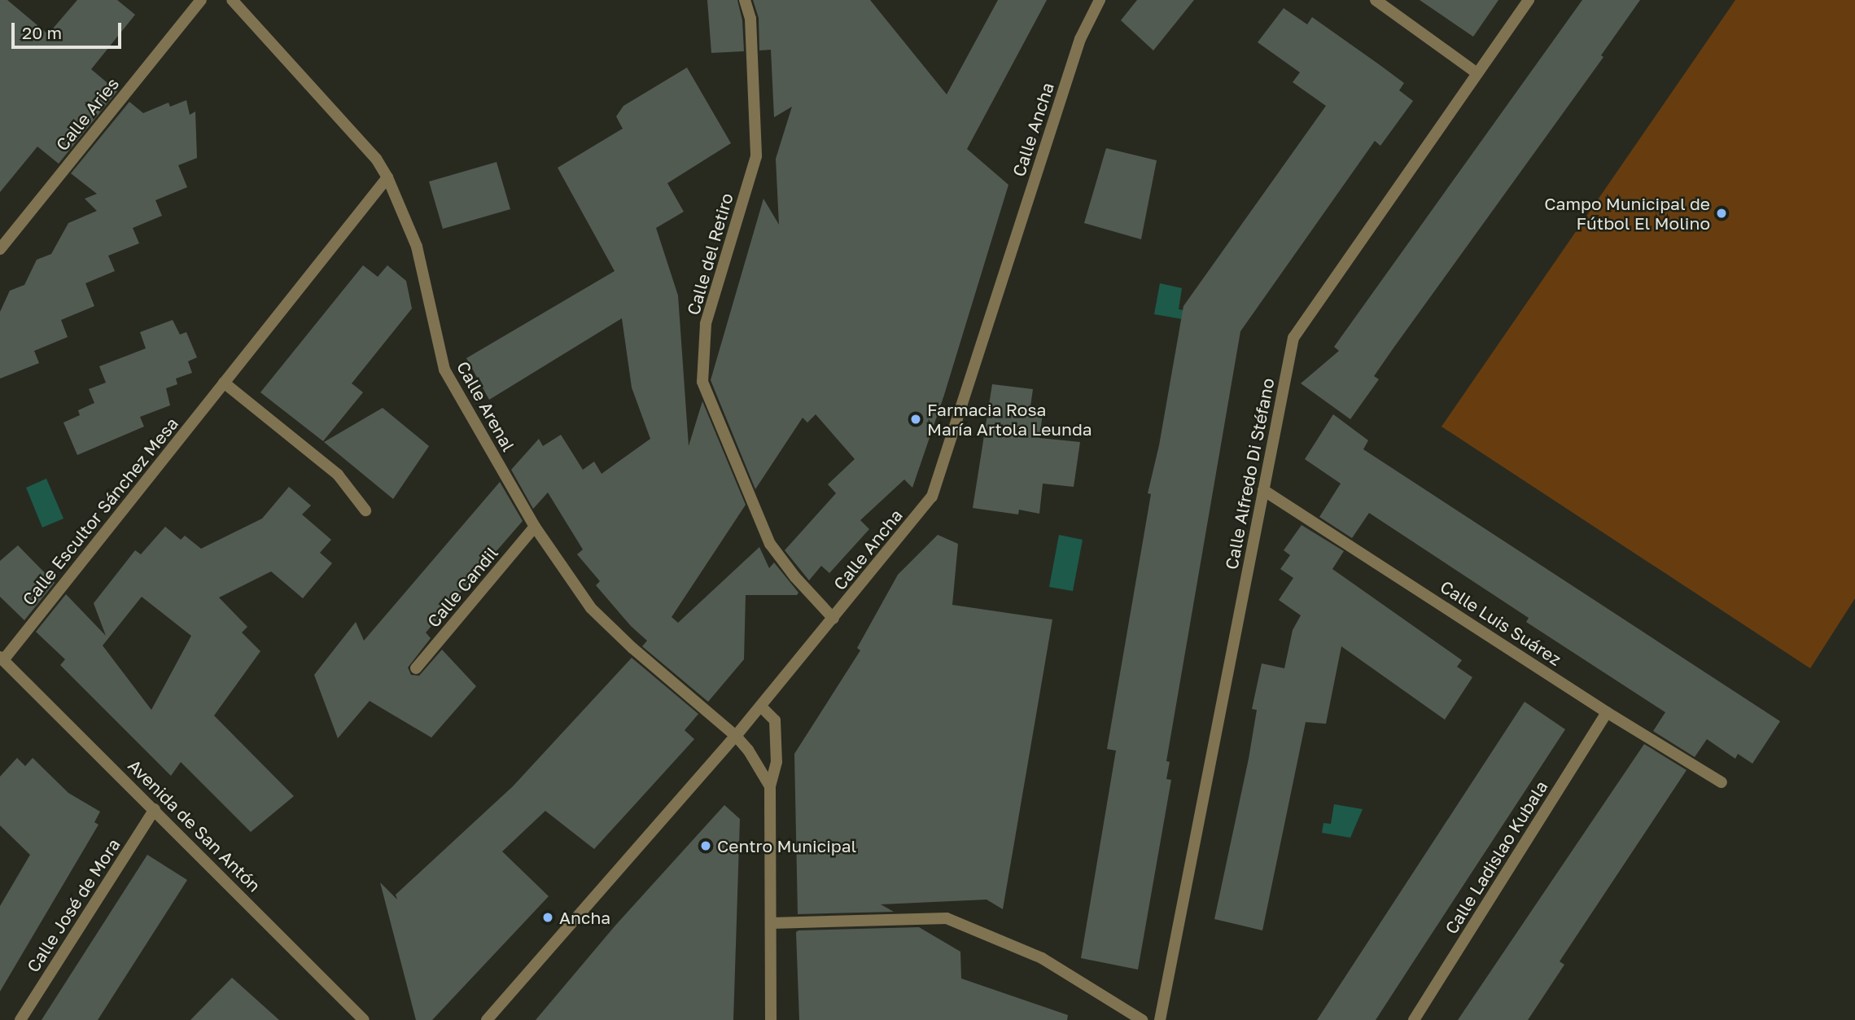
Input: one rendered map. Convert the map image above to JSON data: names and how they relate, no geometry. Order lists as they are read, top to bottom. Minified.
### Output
{"streets":{"street":["Calle Aries","Calle Ancha","Calle del Retiro","Calle Arenal","Calle Alfredo Di Stéfano","Calle Escultor Sánchez Mesa","Calle Candil","Calle Luis Suárez","Avenida de San Antón","Calle Ladislao Kubala","Calle José de Mora"]},"crossings":[["Calle Ancha","Calle del Retiro"],["Calle Ancha","Calle Arenal"],["Calle Arenal","Calle Escultor Sánchez Mesa"],["Calle Arenal","Calle Candil"],["Calle Alfredo Di Stéfano","Calle Luis Suárez"],["Calle Escultor Sánchez Mesa","Avenida de San Antón"],["Calle Luis Suárez","Calle Ladislao Kubala"],["Avenida de San Antón","Calle José de Mora"]],"places":["Campo Municipal de Fútbol El Molino","Farmacia Rosa María Artola Leunda","Centro Municipal","Ancha"],"scale_bar":"20 m"}
